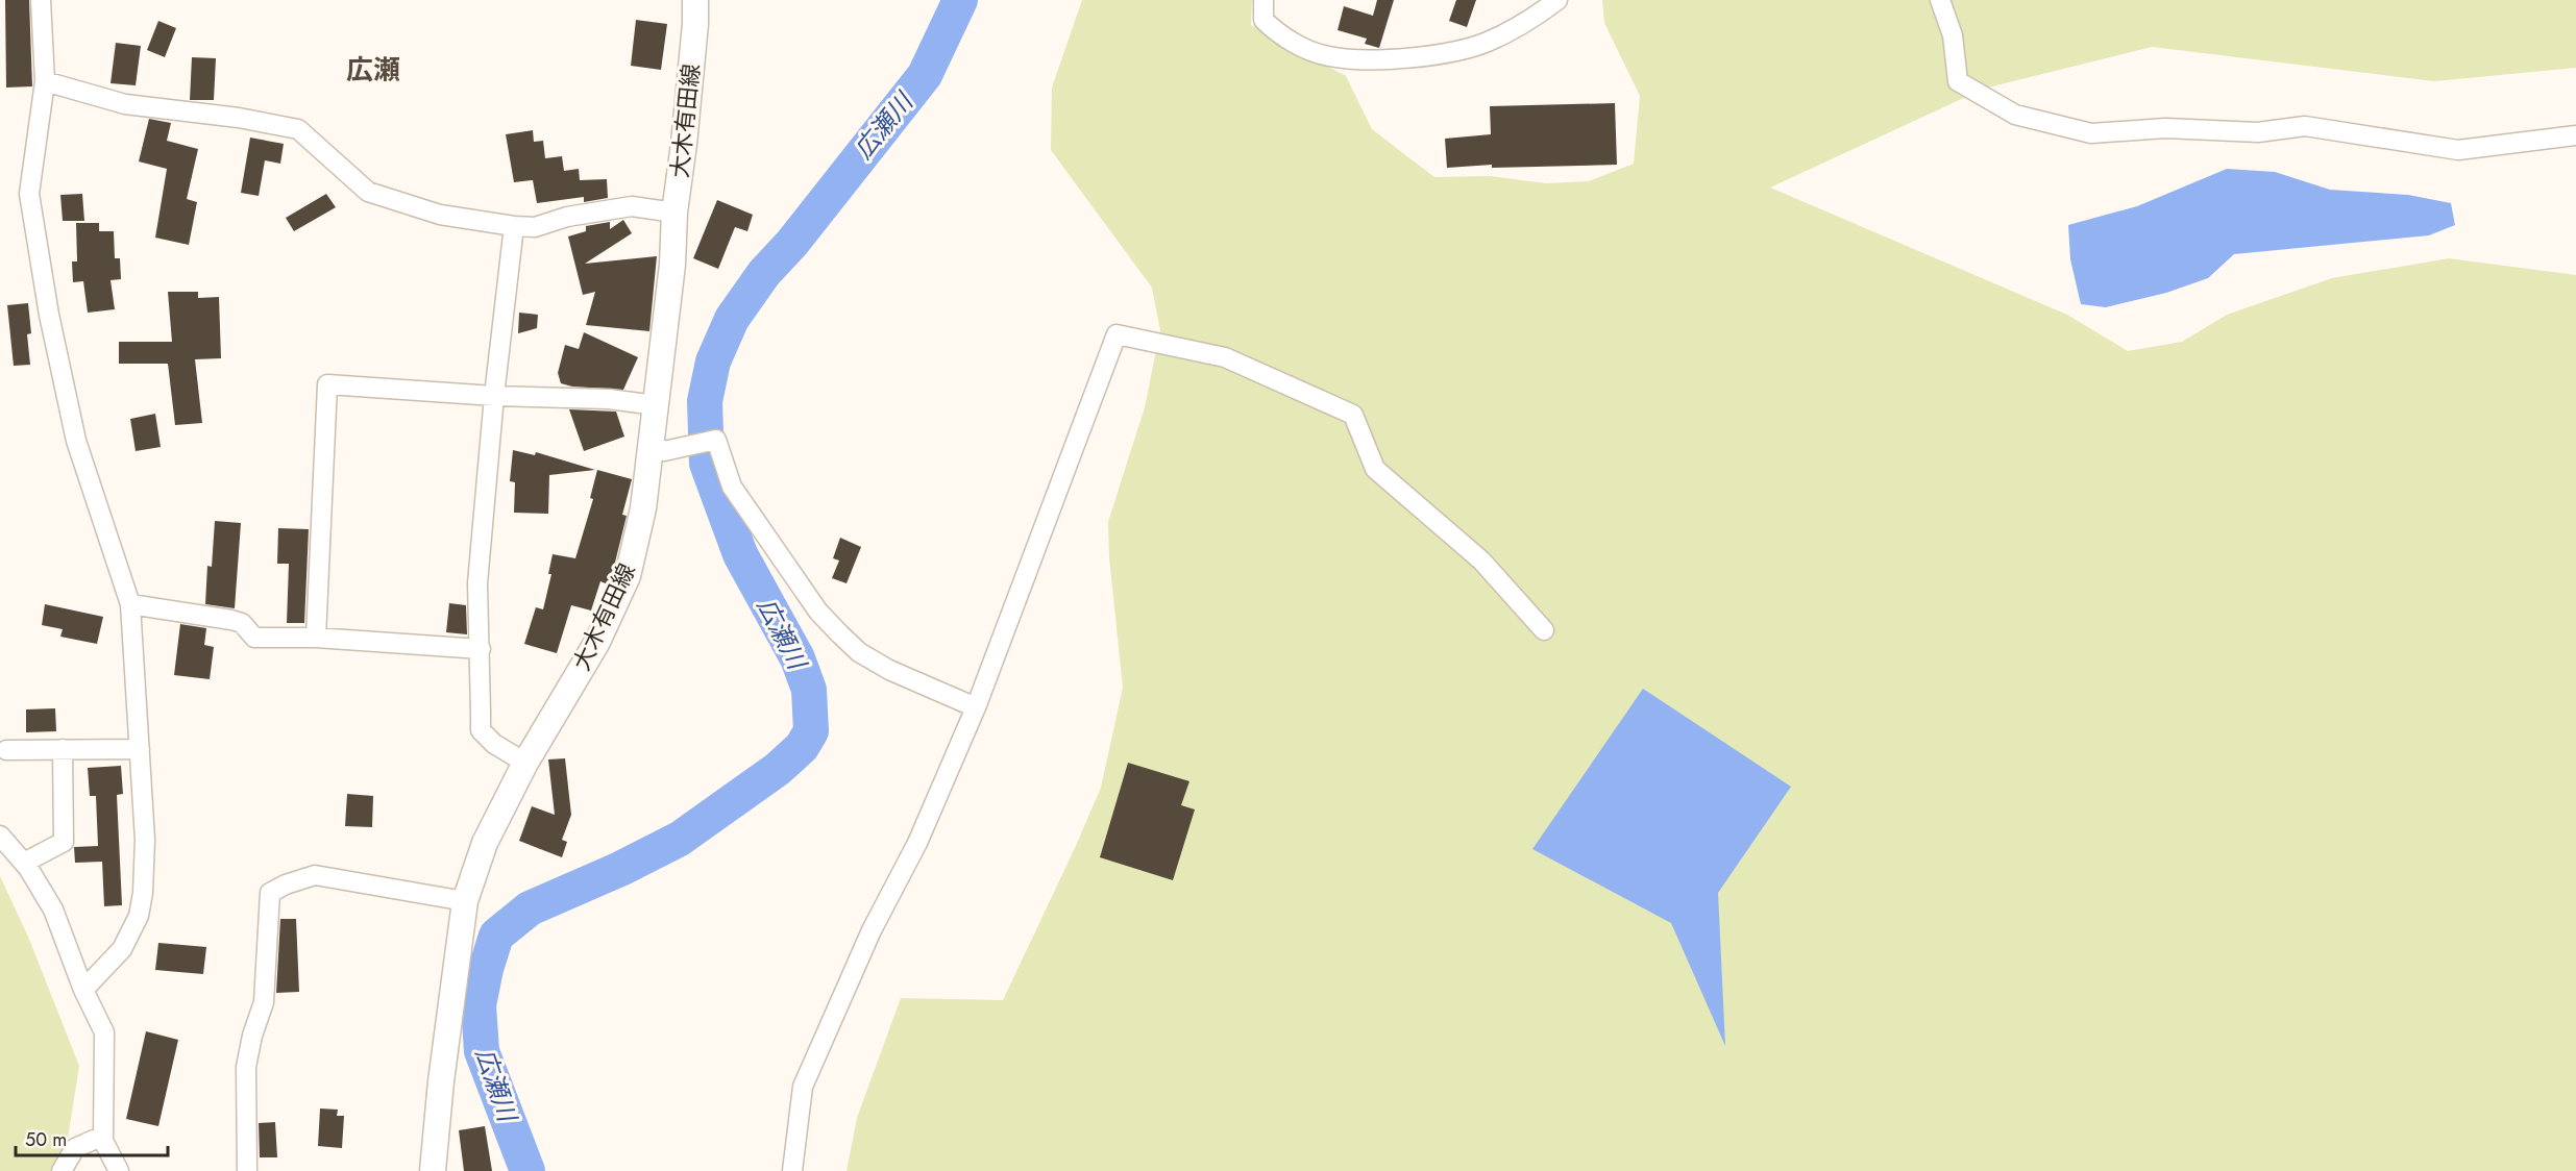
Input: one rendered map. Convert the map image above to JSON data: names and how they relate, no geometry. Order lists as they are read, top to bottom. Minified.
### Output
{"streets":{"main road":["大木有田線"]},"districts":["広瀬"],"water":["広瀬川"],"scale_bar":"50 m"}
